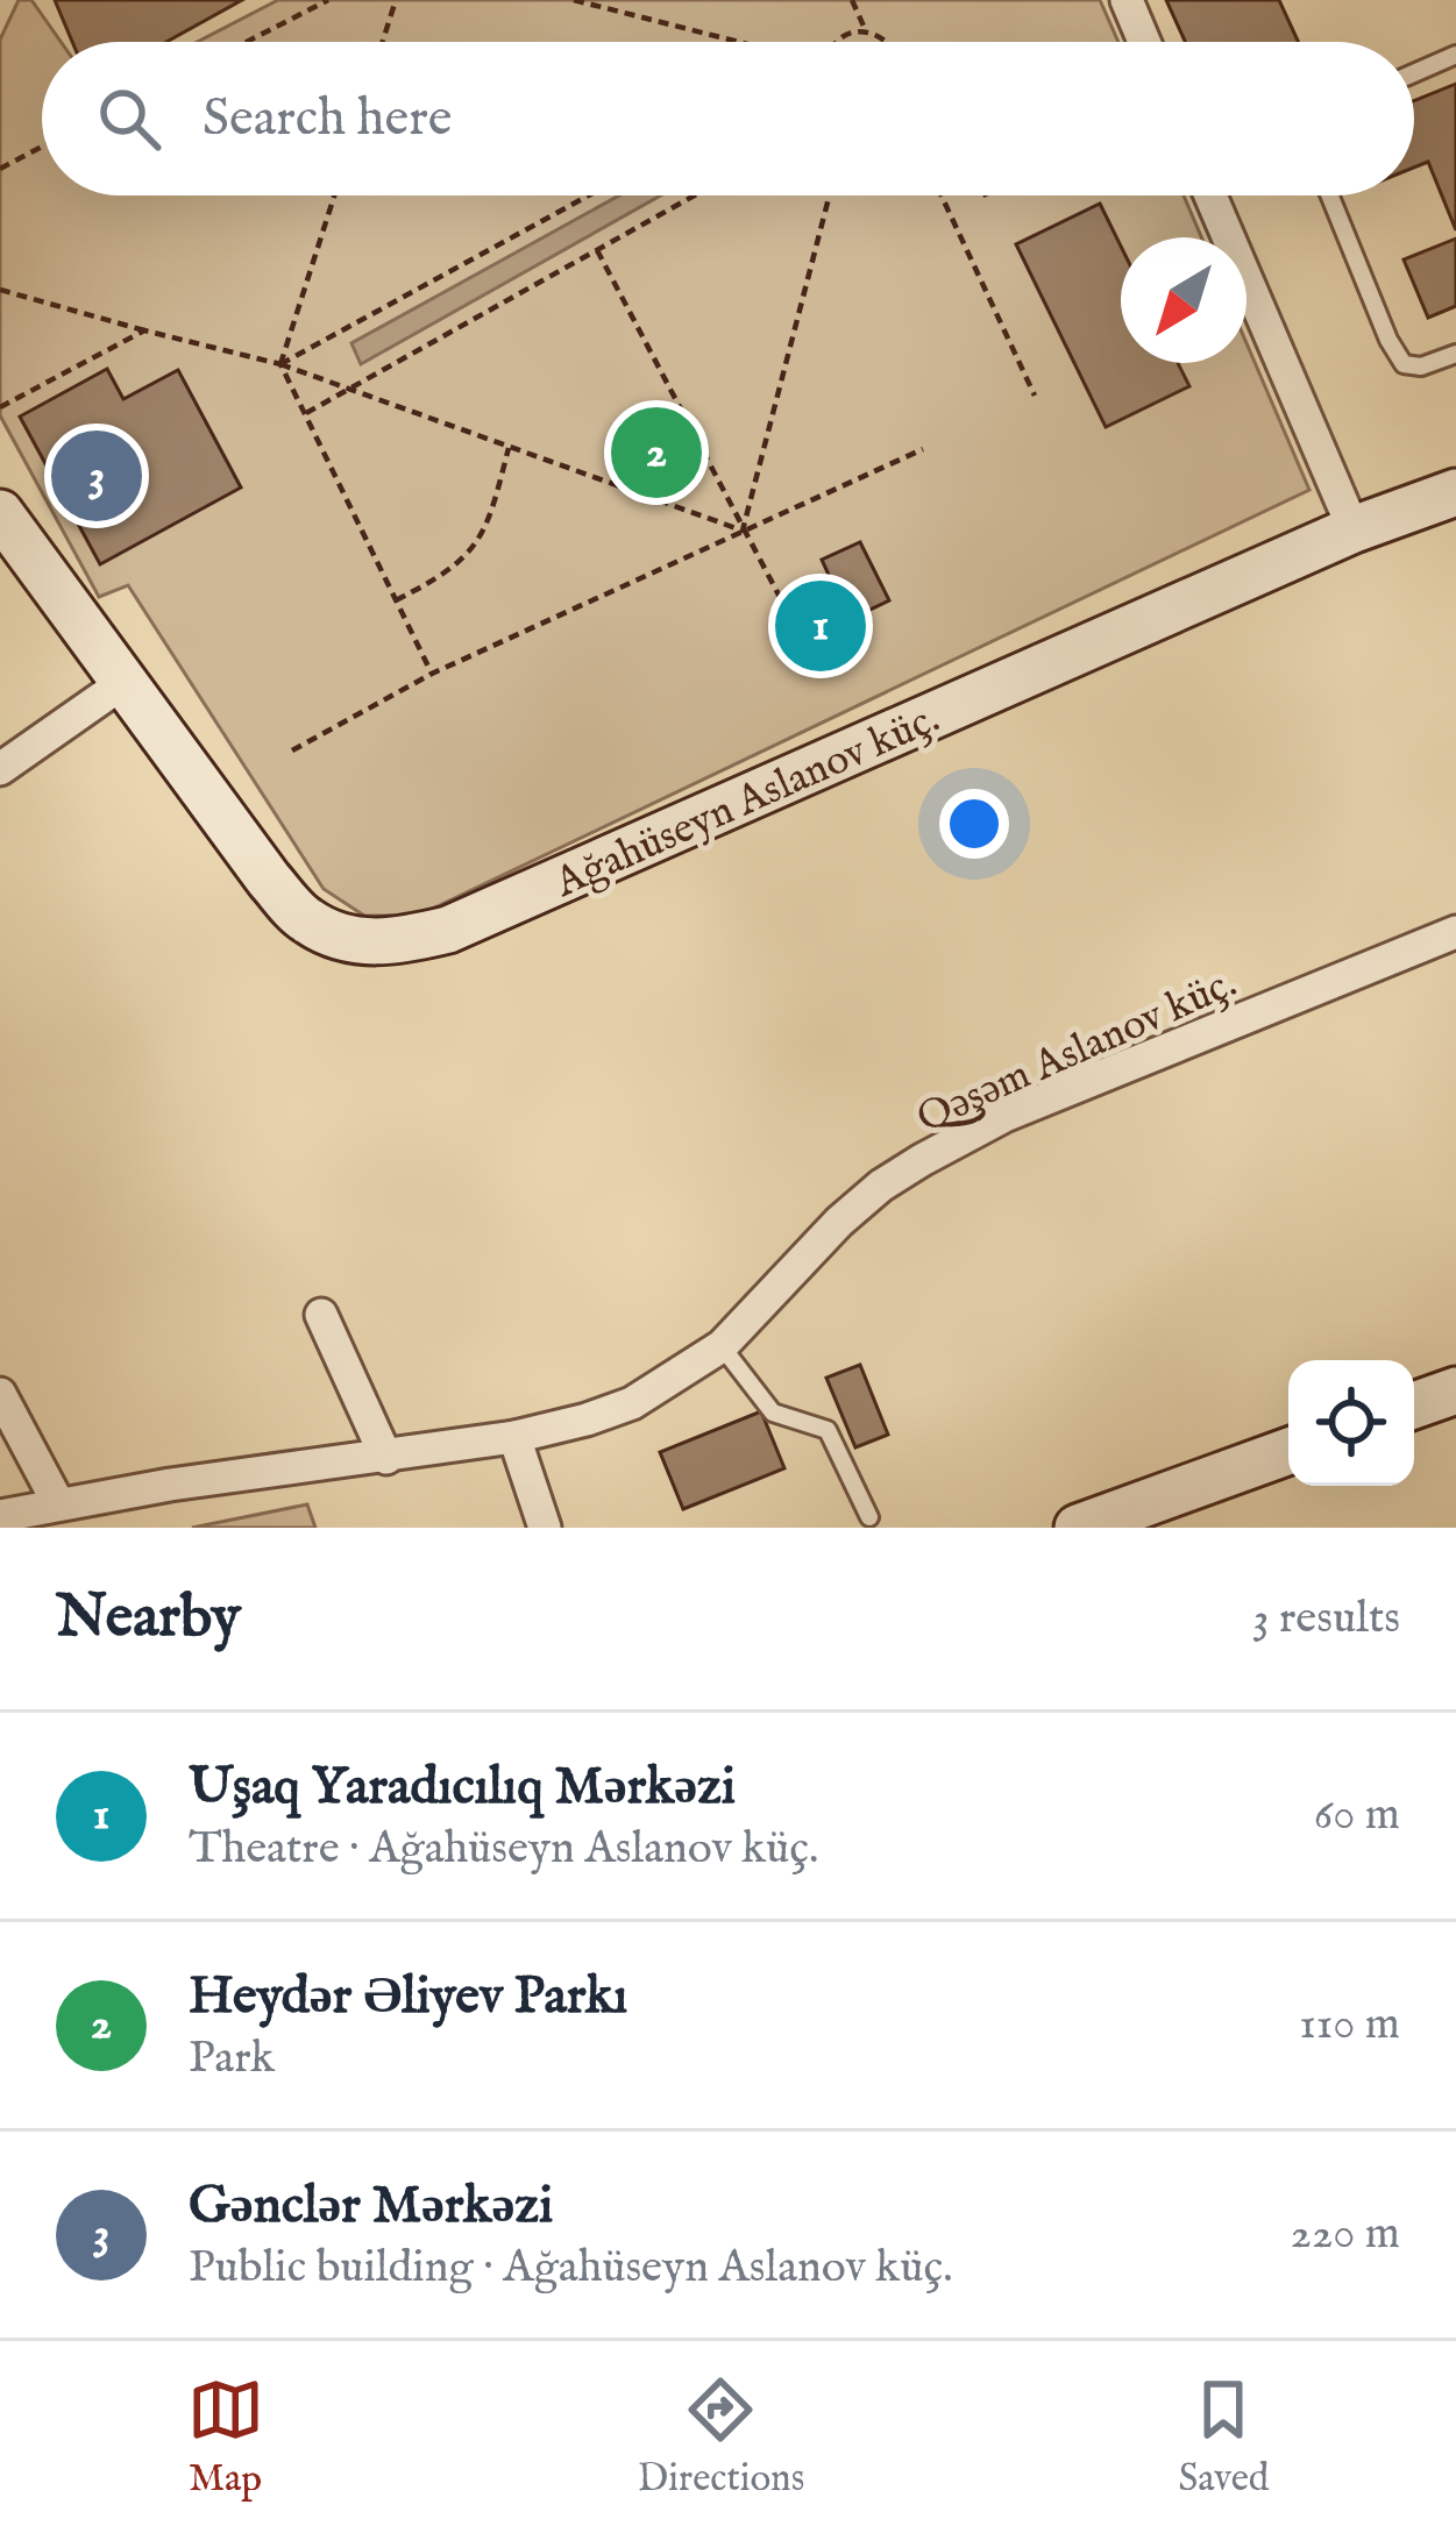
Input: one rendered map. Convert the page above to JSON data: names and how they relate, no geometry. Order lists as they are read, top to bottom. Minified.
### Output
{"streets":{"street":["Ağahüseyn Aslanov küç.","Qəşəm Aslanov küç."]},"north":"bottom left","page":{"search":"Search here","pins":["2","3","1"],"heading":["Nearby","3 results"],"list":[{"mark":"1","name":"Uşaq Yaradıcılıq Mərkəzi","note":"Theatre · Ağahüseyn Aslanov küç.","value":"60 m"},{"mark":"2","name":"Heydər Əliyev Parkı","note":"Park","value":"110 m"},{"mark":"3","name":"Gənclər Mərkəzi","note":"Public building · Ağahüseyn Aslanov küç.","value":"220 m"}],"nav":["Map","Directions","Saved"]}}
